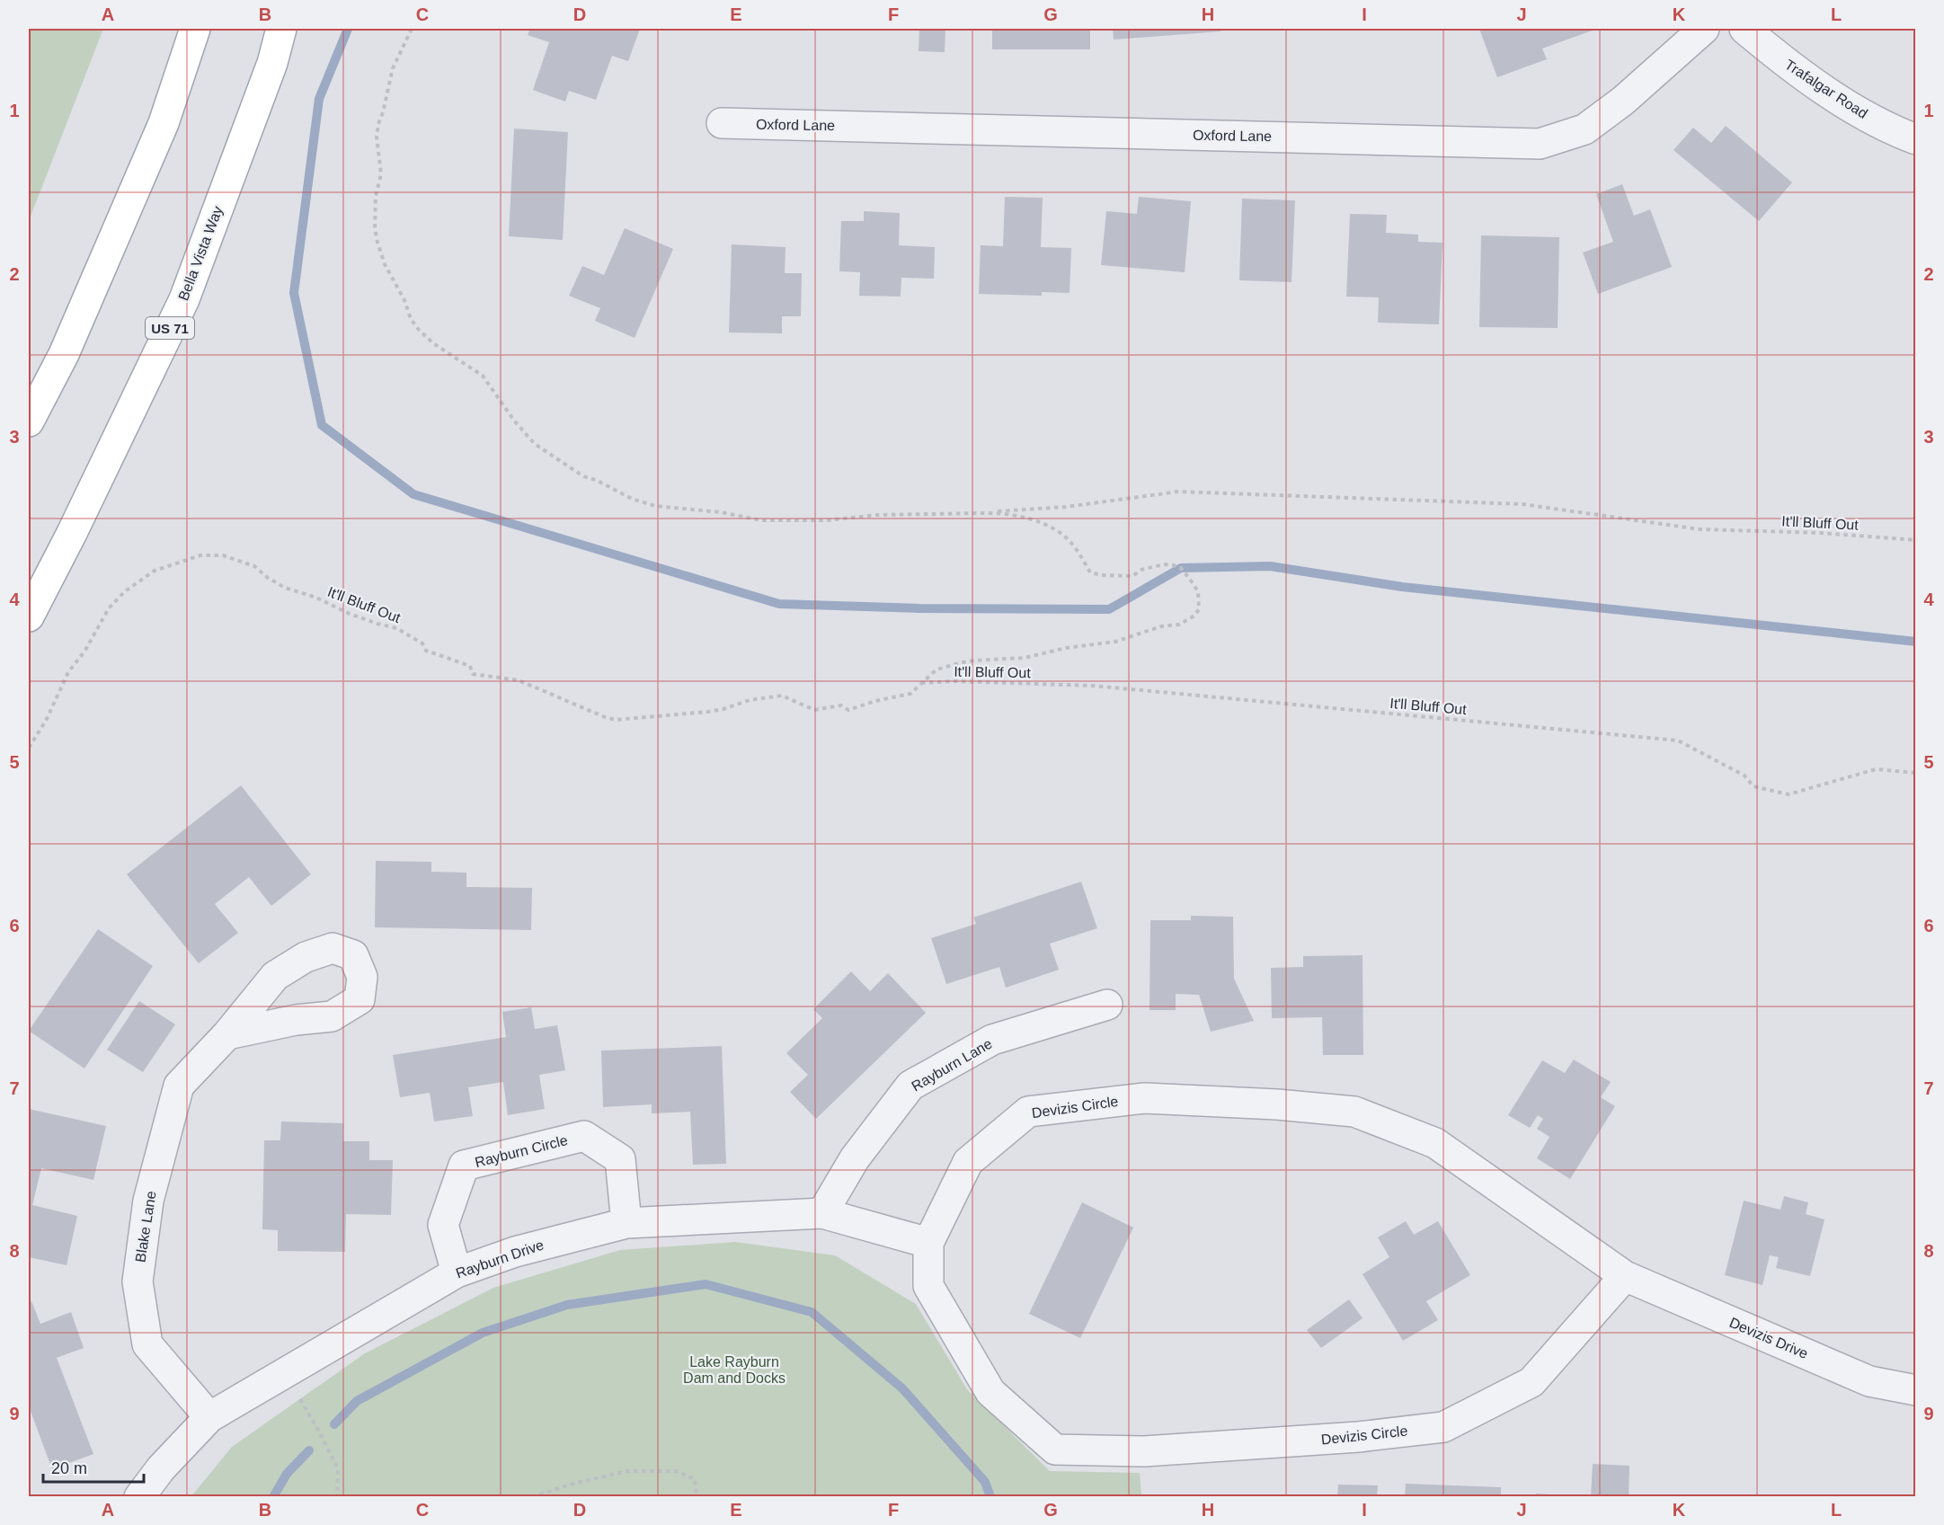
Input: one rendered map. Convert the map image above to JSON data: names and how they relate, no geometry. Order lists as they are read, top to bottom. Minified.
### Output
{"streets":{"main road":["Bella Vista Way","US 71"],"street":["Trafalgar Road","Oxford Lane","Rayburn Lane","Devizis Circle","Rayburn Circle","Blake Lane","Rayburn Drive","Devizis Drive"],"path":["It'll Bluff Out"]},"crossings":[["Rayburn Lane","Rayburn Drive"],["Devizis Circle","Rayburn Drive"],["Devizis Circle","Devizis Drive"],["Rayburn Circle","Rayburn Drive"],["Blake Lane","Rayburn Drive"]],"parks":["Lake Rayburn Dam and Docks"],"scale_bar":"20 m","grid":{"columns":["A","B","C","D","E","F","G","H","I","J","K","L"],"rows":["1","2","3","4","5","6","7","8","9"]}}
